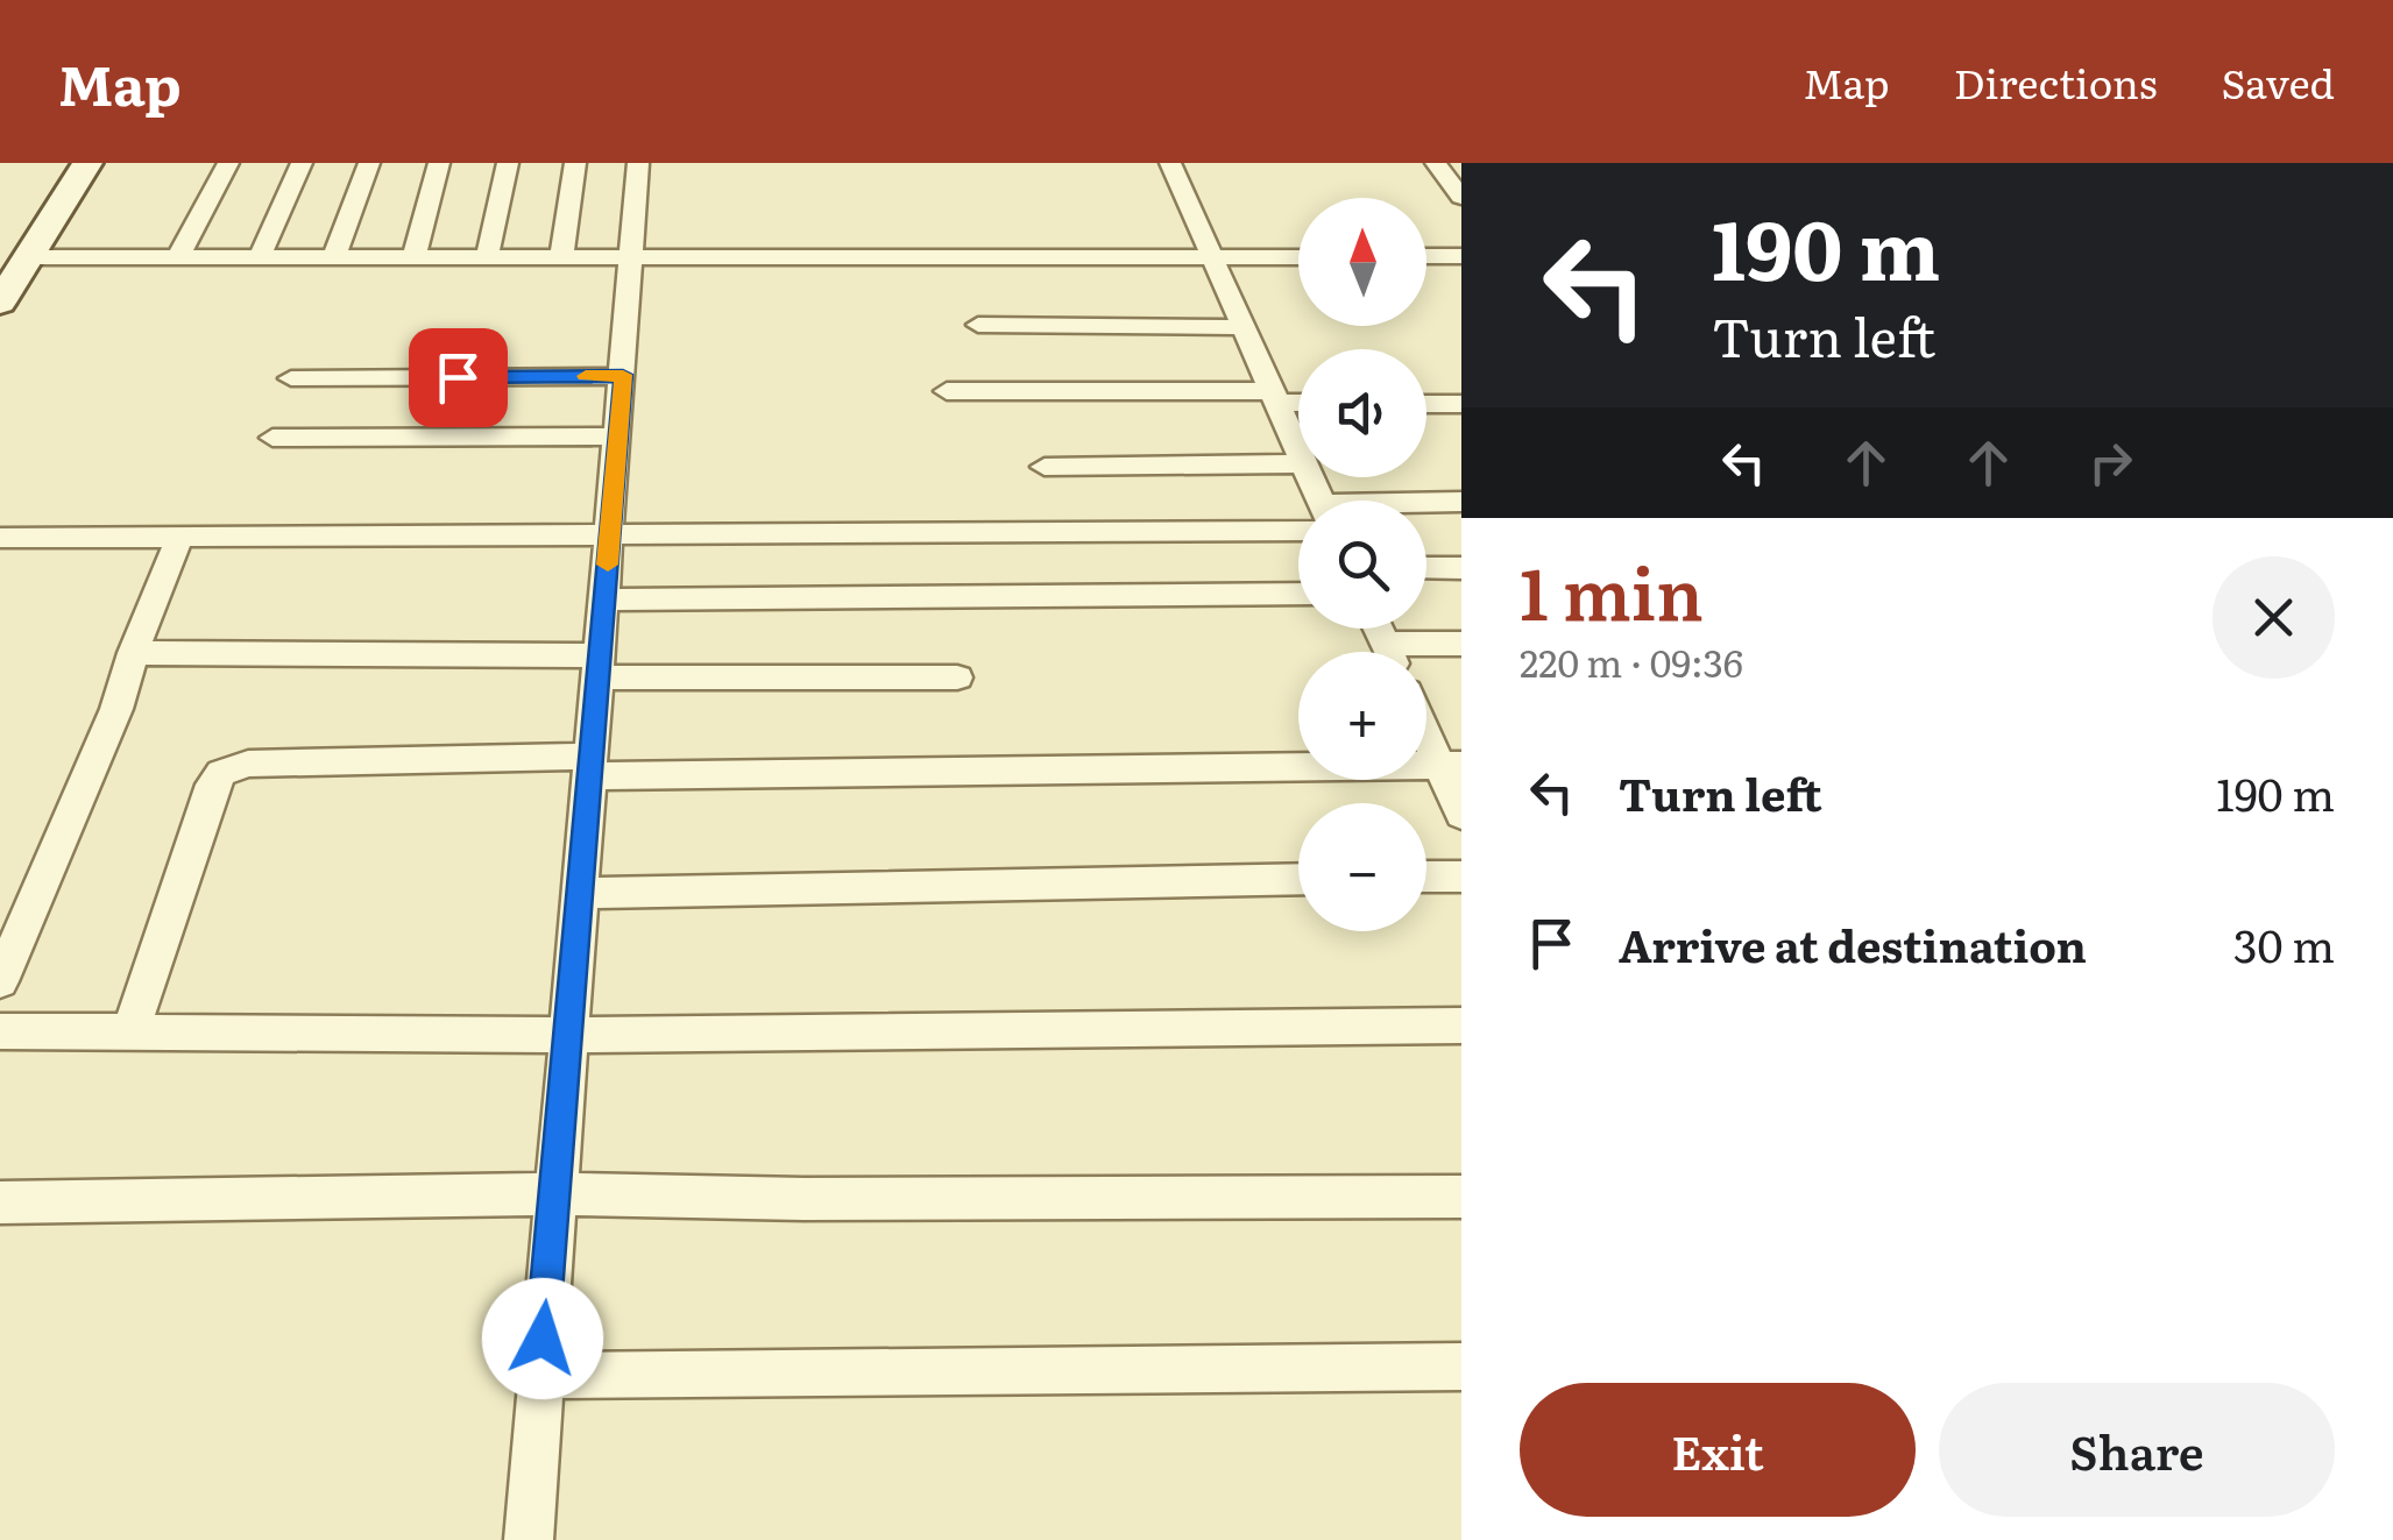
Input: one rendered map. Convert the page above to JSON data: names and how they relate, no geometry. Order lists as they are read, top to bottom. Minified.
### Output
{"north":"top","page":{"header":"Map","nav":["Map","Directions","Saved"],"turn":["190 m","Turn left"],"map_buttons":["+","−"],"heading":["1 min","220 m · 09:36"],"list":[{"name":"Turn left","value":"190 m"},{"name":"Arrive at destination","value":"30 m"}],"buttons":["Exit","Share"]}}
